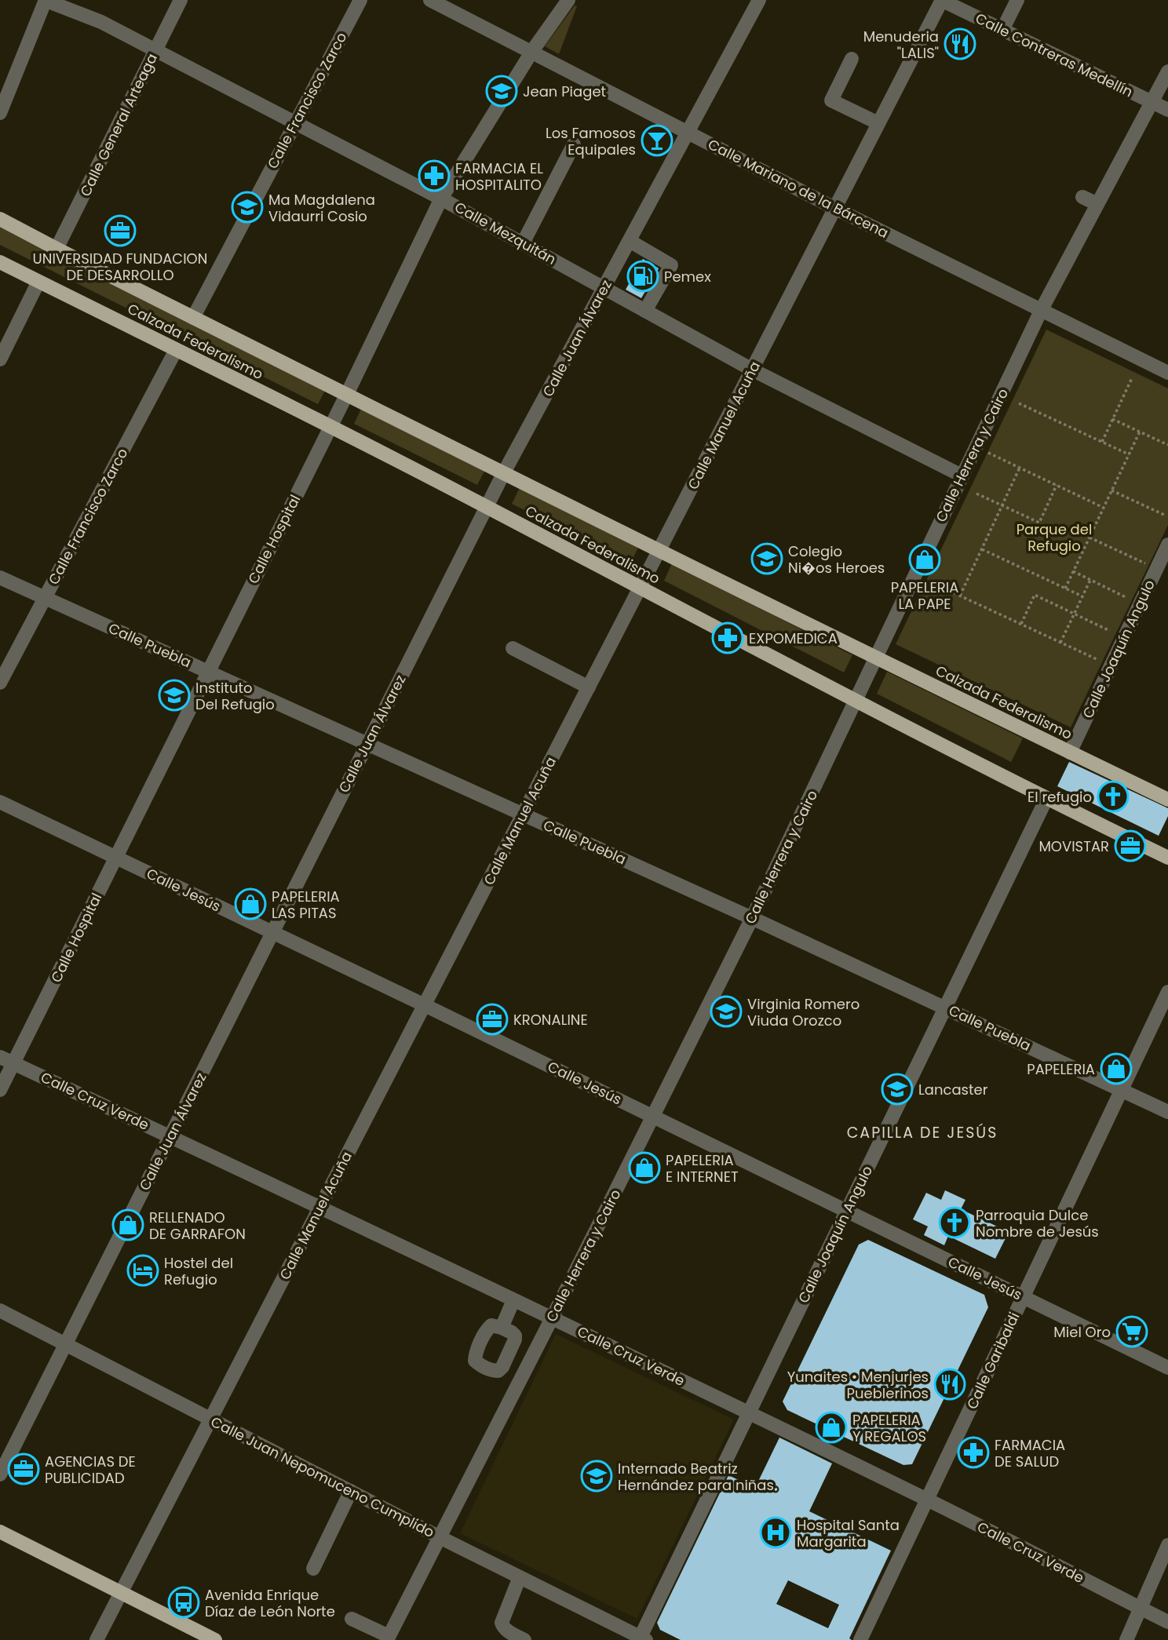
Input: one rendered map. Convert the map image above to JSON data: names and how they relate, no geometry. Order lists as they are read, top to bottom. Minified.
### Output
{"streets":{"main road":["Calzada Federalismo"],"street":["Calle Contreras Medellín","Calle Francisco Zarco","Calle General Arteaga","Calle Mariano de la Bárcena","Calle Mezquitán","Calle Juan Álvarez","Calle Manuel Acuña","Calle Herrera y Cairo","Calle Hospital","Calle Puebla","Calle Joaquín Angulo","Calle Jesús","Calle Cruz Verde","Calle Garibaldi","Calle Juan Nepomuceno Cumplido"]},"crossings":[["Calle Contreras Medellín","Calle Manuel Acuña"],["Calle Contreras Medellín","Calle Herrera y Cairo"],["Calle Francisco Zarco","Calle Mezquitán"],["Calle Francisco Zarco","Calzada Federalismo"],["Calle Francisco Zarco","Calle Puebla"],["Calle General Arteaga","Calle Mezquitán"],["Calle General Arteaga","Calzada Federalismo"],["Calle Mariano de la Bárcena","Calle Juan Álvarez"],["Calle Mariano de la Bárcena","Calle Manuel Acuña"],["Calle Mariano de la Bárcena","Calle Herrera y Cairo"],["Calle Mariano de la Bárcena","Calle Hospital"],["Calle Mezquitán","Calle Juan Álvarez"],["Calle Mezquitán","Calle Manuel Acuña"],["Calle Mezquitán","Calle Herrera y Cairo"],["Calle Mezquitán","Calle Hospital"],["Calle Juan Álvarez","Calzada Federalismo"],["Calle Juan Álvarez","Calle Puebla"],["Calle Juan Álvarez","Calle Jesús"],["Calle Juan Álvarez","Calle Cruz Verde"],["Calle Juan Álvarez","Calle Juan Nepomuceno Cumplido"],["Calzada Federalismo","Calle Manuel Acuña"],["Calzada Federalismo","Calle Herrera y Cairo"],["Calzada Federalismo","Calle Hospital"],["Calzada Federalismo","Calle Joaquín Angulo"],["Calle Manuel Acuña","Calle Puebla"],["Calle Manuel Acuña","Calle Jesús"],["Calle Manuel Acuña","Calle Cruz Verde"],["Calle Manuel Acuña","Calle Juan Nepomuceno Cumplido"],["Calle Herrera y Cairo","Calle Puebla"],["Calle Herrera y Cairo","Calle Jesús"],["Calle Herrera y Cairo","Calle Cruz Verde"],["Calle Herrera y Cairo","Calle Juan Nepomuceno Cumplido"],["Calle Hospital","Calle Puebla"],["Calle Hospital","Calle Jesús"],["Calle Hospital","Calle Cruz Verde"],["Calle Puebla","Calle Joaquín Angulo"],["Calle Puebla","Calle Garibaldi"],["Calle Joaquín Angulo","Calle Jesús"],["Calle Joaquín Angulo","Calle Cruz Verde"],["Calle Joaquín Angulo","Calle Juan Nepomuceno Cumplido"],["Calle Jesús","Calle Garibaldi"],["Calle Cruz Verde","Calle Garibaldi"]],"districts":["CAPILLA DE JESÚS"],"parks":["Parque del Refugio"],"places":{"restaurant":["Menuderia \"LALIS\"","Yunaites • Menjurjes Pueblerinos"],"school or university":["Jean Piaget","Ma Magdalena Vidaurri Cosio","Colegio Ni�os Heroes","Instituto Del Refugio","Virginia Romero Viuda Orozco","Lancaster","Internado Beatriz Hernández para niñas."],"bar":["Los Famosos Equipales"],"pharmacy":["FARMACIA EL HOSPITALITO","EXPOMEDICA","FARMACIA DE SALUD"],"office":["UNIVERSIDAD FUNDACION DE DESARROLLO","MOVISTAR","KRONALINE","AGENCIAS DE PUBLICIDAD"],"fuel station":["Pemex"],"shop":["PAPELERIA LA PAPE","PAPELERIA LAS PITAS","PAPELERIA","PAPELERIA E INTERNET","RELLENADO DE GARRAFON","PAPELERIA Y REGALOS"],"church":["El refugio","Parroquia Dulce Nombre de Jesús"],"hotel":["Hostel del Refugio"],"supermarket":["Miel Oro"],"hospital":["Hospital Santa Margarita"],"bus stop":["Avenida Enrique Díaz de León Norte"]}}
